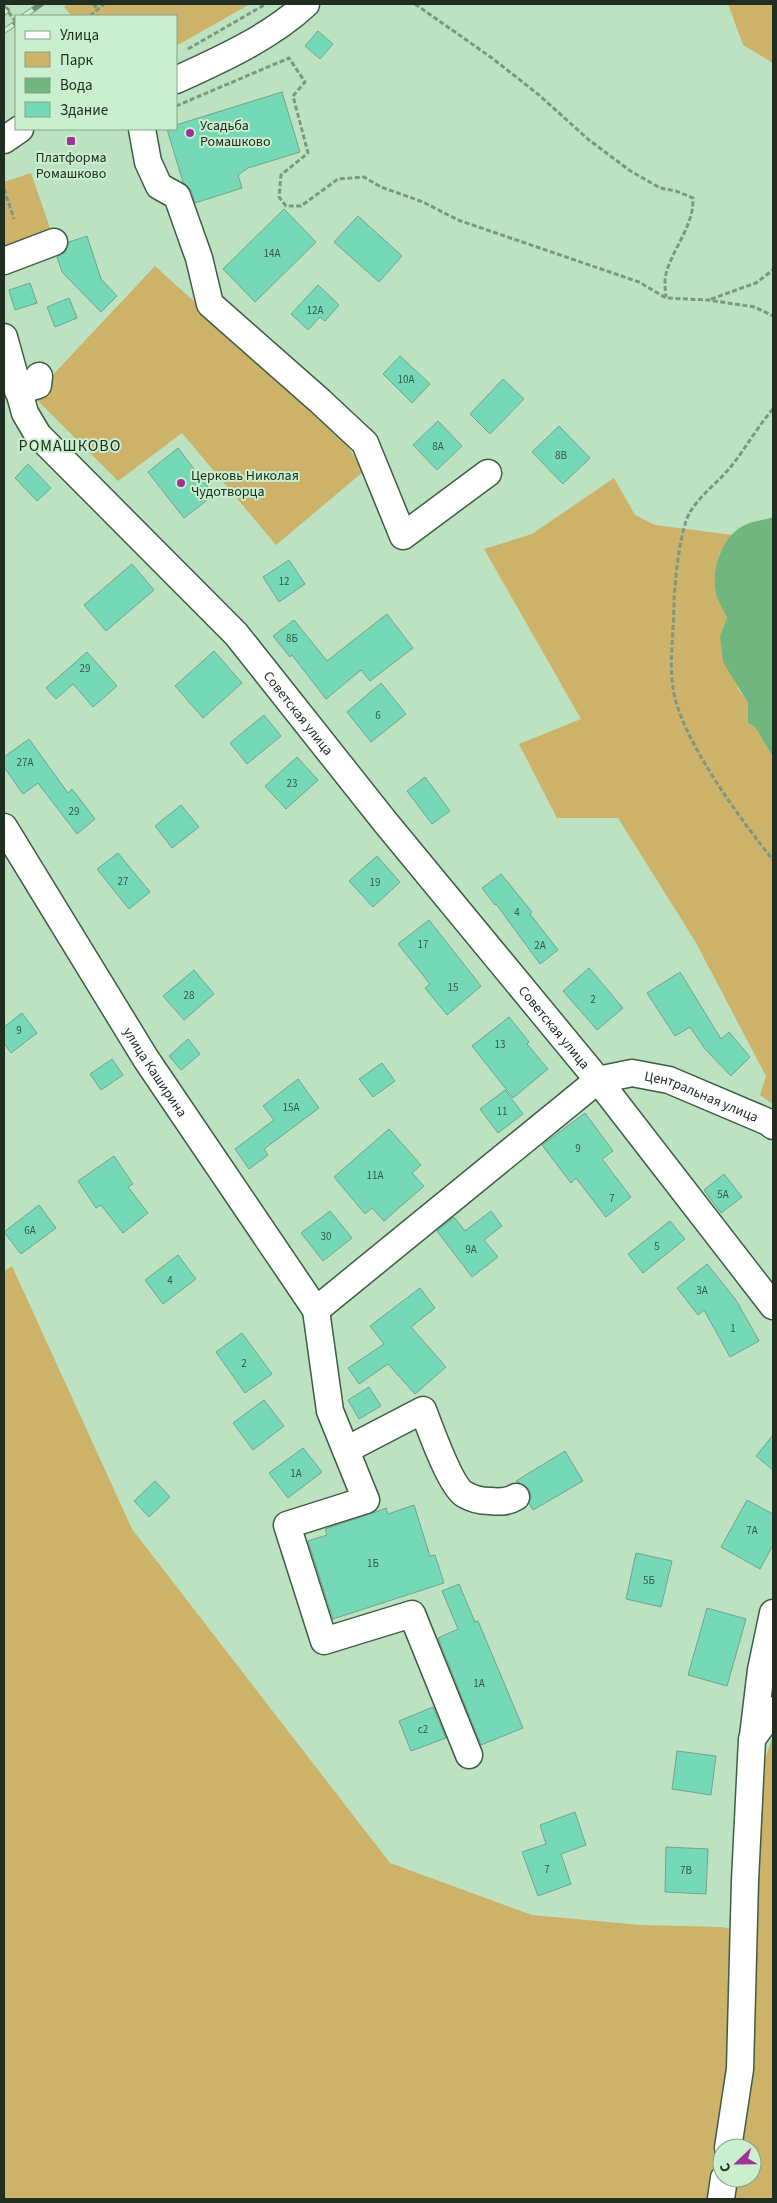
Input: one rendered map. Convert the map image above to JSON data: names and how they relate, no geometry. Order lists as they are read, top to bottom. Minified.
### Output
{"streets":{"street":["Советская улица","улица Каширина","Центральная улица"]},"crossings":[["Советская улица","Центральная улица"]],"districts":["РОМАШКОВО"],"places":{"other":["Усадьба Ромашково","Церковь Николая Чудотворца"],"transit":["Платформа Ромашково"]},"house_numbers":["14А","12А","10А","8А","8В","12","8Б","29","6","27А","23","29","27","19","4","17","2А","15","28","2","9","13","15А","11","9","11А","5А","7","6А","30","5","9А","4","3А","1","2","1А","7А","1Б","5Б","1А","с2","7","7В"],"legend":["Улица","Парк","Вода","Здание"],"north":"left"}
